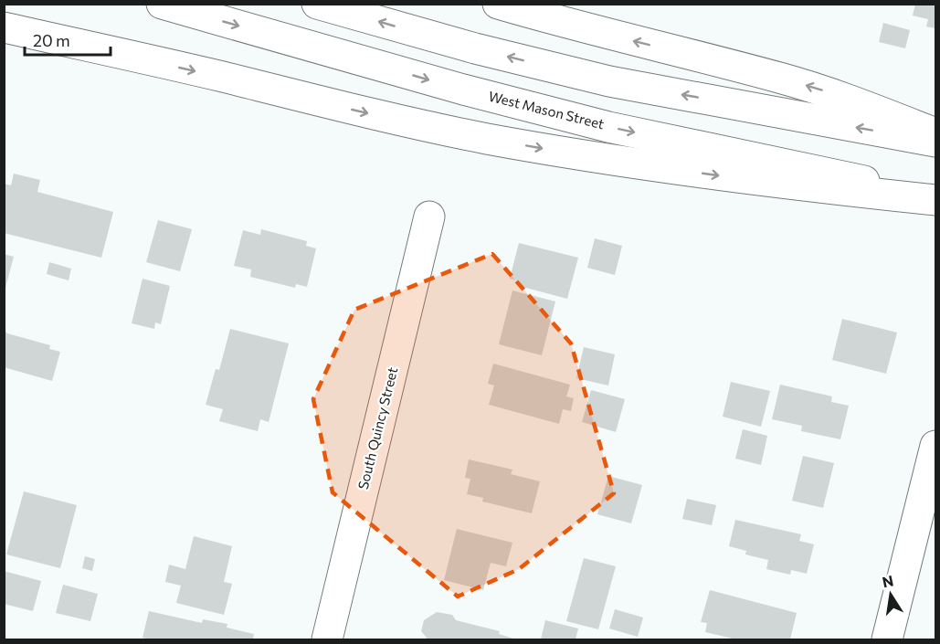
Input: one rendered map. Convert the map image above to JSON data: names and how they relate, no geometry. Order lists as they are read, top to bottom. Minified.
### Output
{"streets":{"main road":["West Mason Street","South Quincy Street"]},"scale_bar":"20 m","north":"top"}
